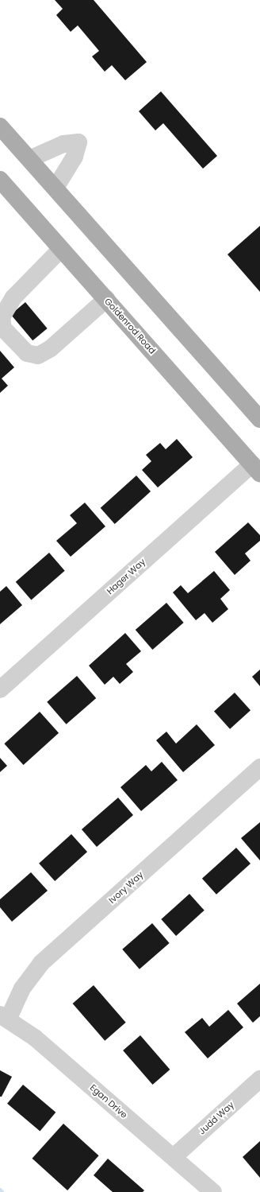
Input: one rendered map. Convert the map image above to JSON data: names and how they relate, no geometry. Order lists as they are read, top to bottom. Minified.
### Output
{"streets":{"main road":["Goldenrod Road"],"street":["Hager Way","Ivory Way","Egan Drive","Judd Way"]},"crossings":[["Goldenrod Road","Hager Way"],["Ivory Way","Egan Drive"],["Egan Drive","Judd Way"]]}
